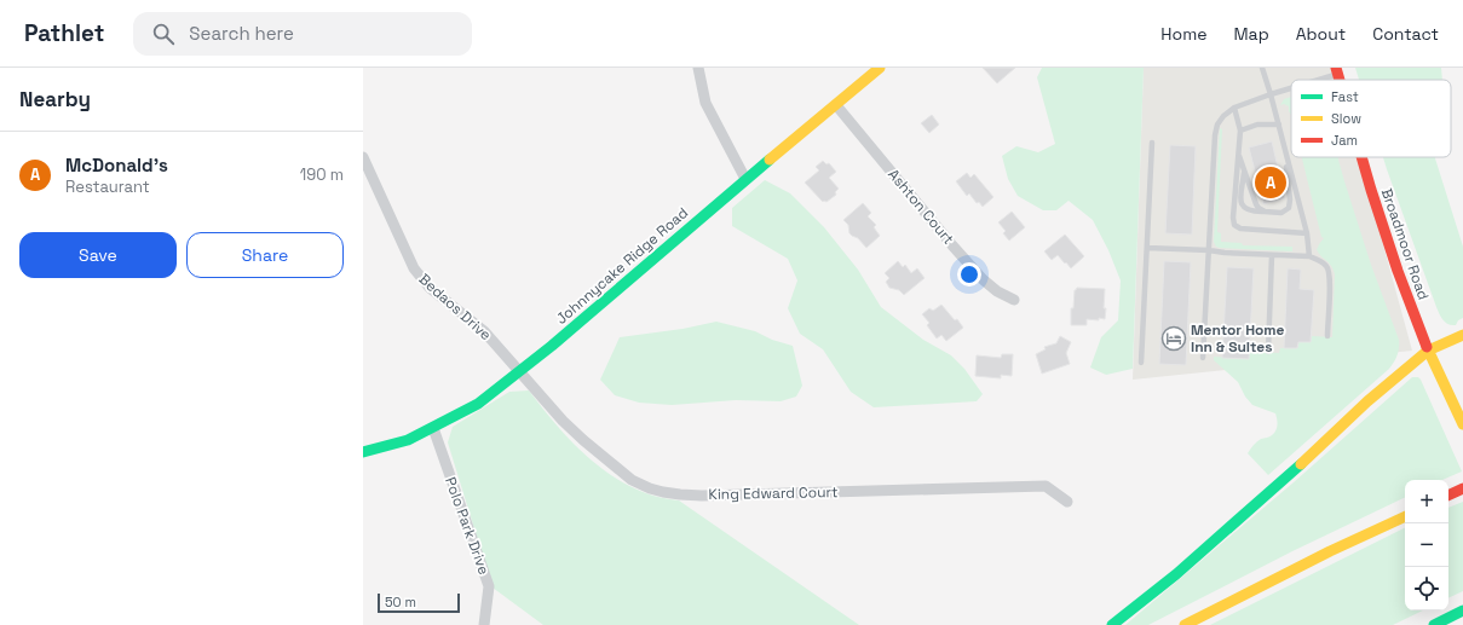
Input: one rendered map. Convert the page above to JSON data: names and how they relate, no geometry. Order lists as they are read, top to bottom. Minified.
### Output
{"streets":{"main road":["Broadmoor Road","Johnnycake Ridge Road"],"street":["Ashton Court","Bedaos Drive","King Edward Court","Polo Park Drive"]},"crossings":[["Ashton Court","Johnnycake Ridge Road"],["Johnnycake Ridge Road","Bedaos Drive"],["Johnnycake Ridge Road","King Edward Court"],["Johnnycake Ridge Road","Polo Park Drive"],["Bedaos Drive","King Edward Court"]],"places":{"hotel":["Mentor Home Inn & Suites"]},"legend":["Fast","Slow","Jam"],"scale_bar":"50 m","page":{"header":"Pathlet","search":"Search here","nav":["Home","Map","About","Contact"],"heading":"Nearby","list":[{"mark":"A","name":"McDonald's","note":"Restaurant","value":"190 m"}],"pins":"A","buttons":["Save","Share"],"map_buttons":["+","−"],"scale":"50 m"}}
